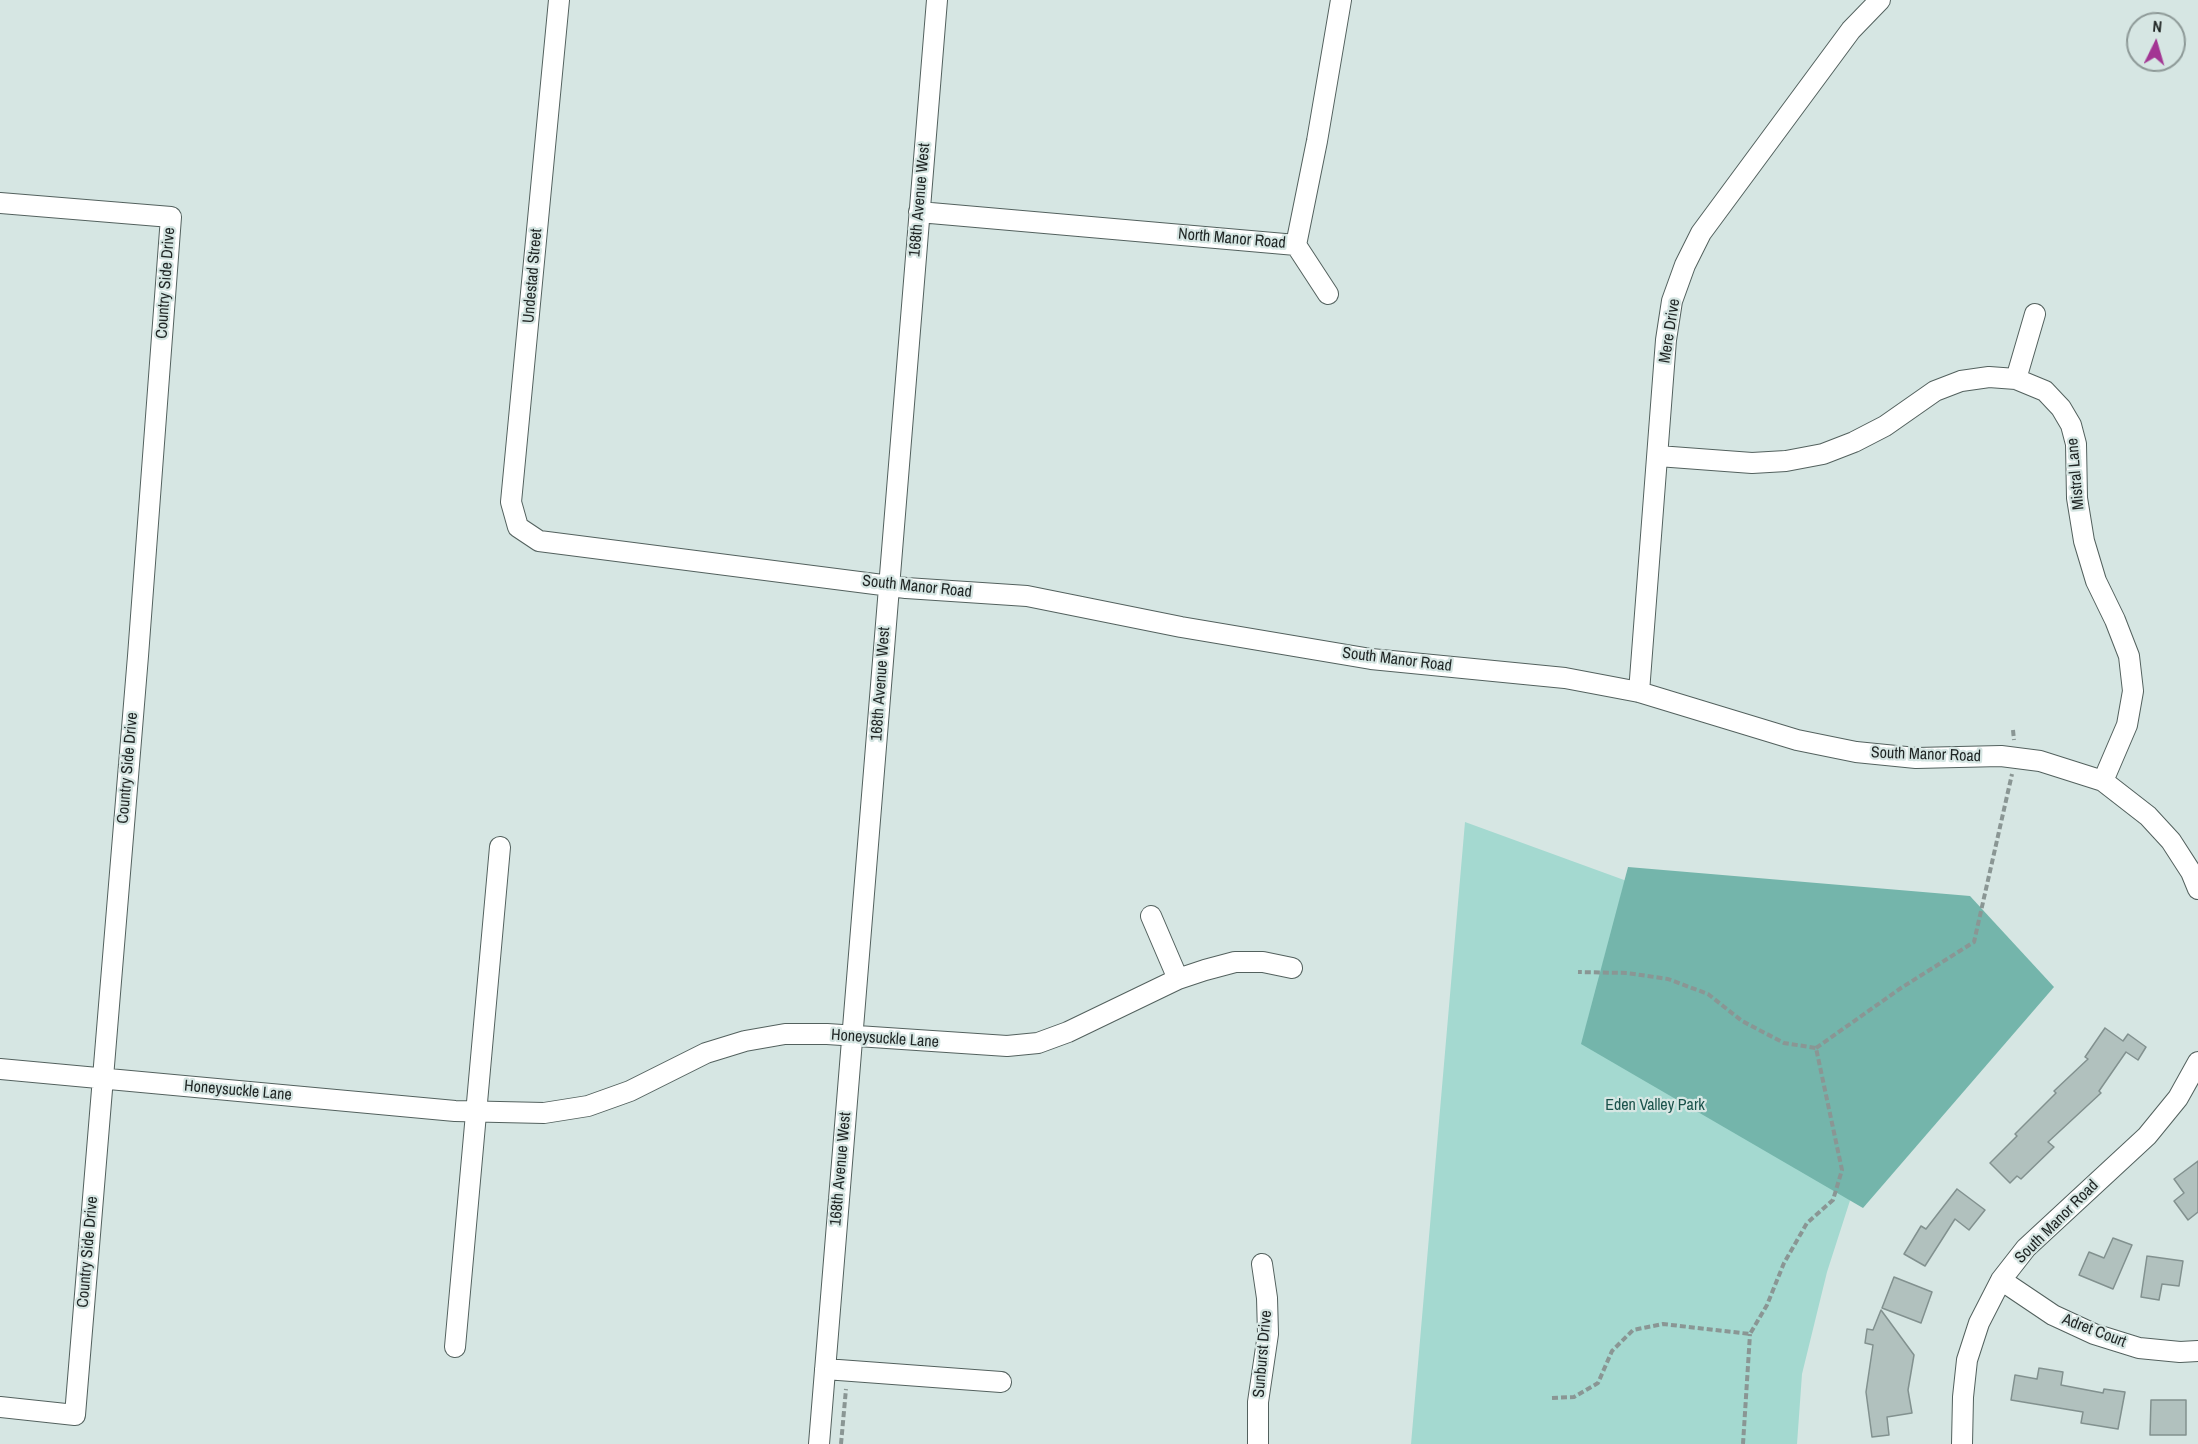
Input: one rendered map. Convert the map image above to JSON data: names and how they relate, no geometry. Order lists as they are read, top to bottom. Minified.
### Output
{"streets":{"street":["168th Avenue West","North Manor Road","Undestad Street","Country Side Drive","Mere Drive","Mistral Lane","South Manor Road","Honeysuckle Lane","Adret Court","Sunburst Drive"]},"crossings":[["168th Avenue West","North Manor Road"],["168th Avenue West","South Manor Road"],["168th Avenue West","Honeysuckle Lane"],["Undestad Street","South Manor Road"],["Country Side Drive","Honeysuckle Lane"],["Mere Drive","Mistral Lane"],["Mere Drive","South Manor Road"],["Mistral Lane","South Manor Road"],["South Manor Road","Adret Court"]],"parks":["Eden Valley Park"],"north":"top"}
